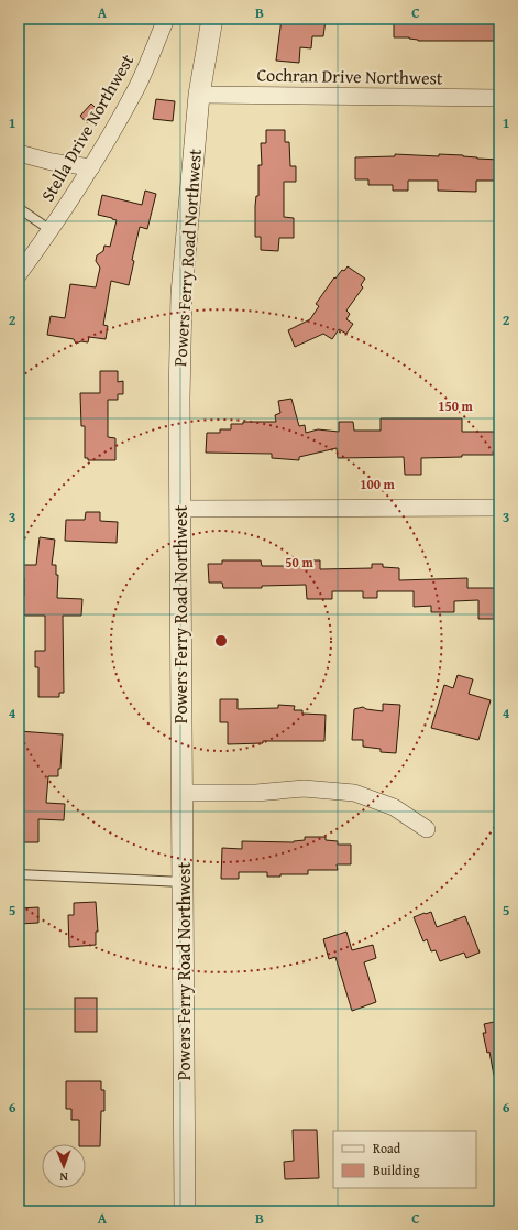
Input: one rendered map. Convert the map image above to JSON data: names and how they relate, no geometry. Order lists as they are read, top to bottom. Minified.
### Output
{"streets":{"street":["Cochran Drive Northwest","Stella Drive Northwest","Powers Ferry Road Northwest"]},"crossings":[["Cochran Drive Northwest","Powers Ferry Road Northwest"]],"legend":["Road","Building"],"north":"bottom","grid":{"columns":["A","B","C"],"rows":["1","2","3","4","5","6"]},"rings":["150 m","100 m","50 m"]}
